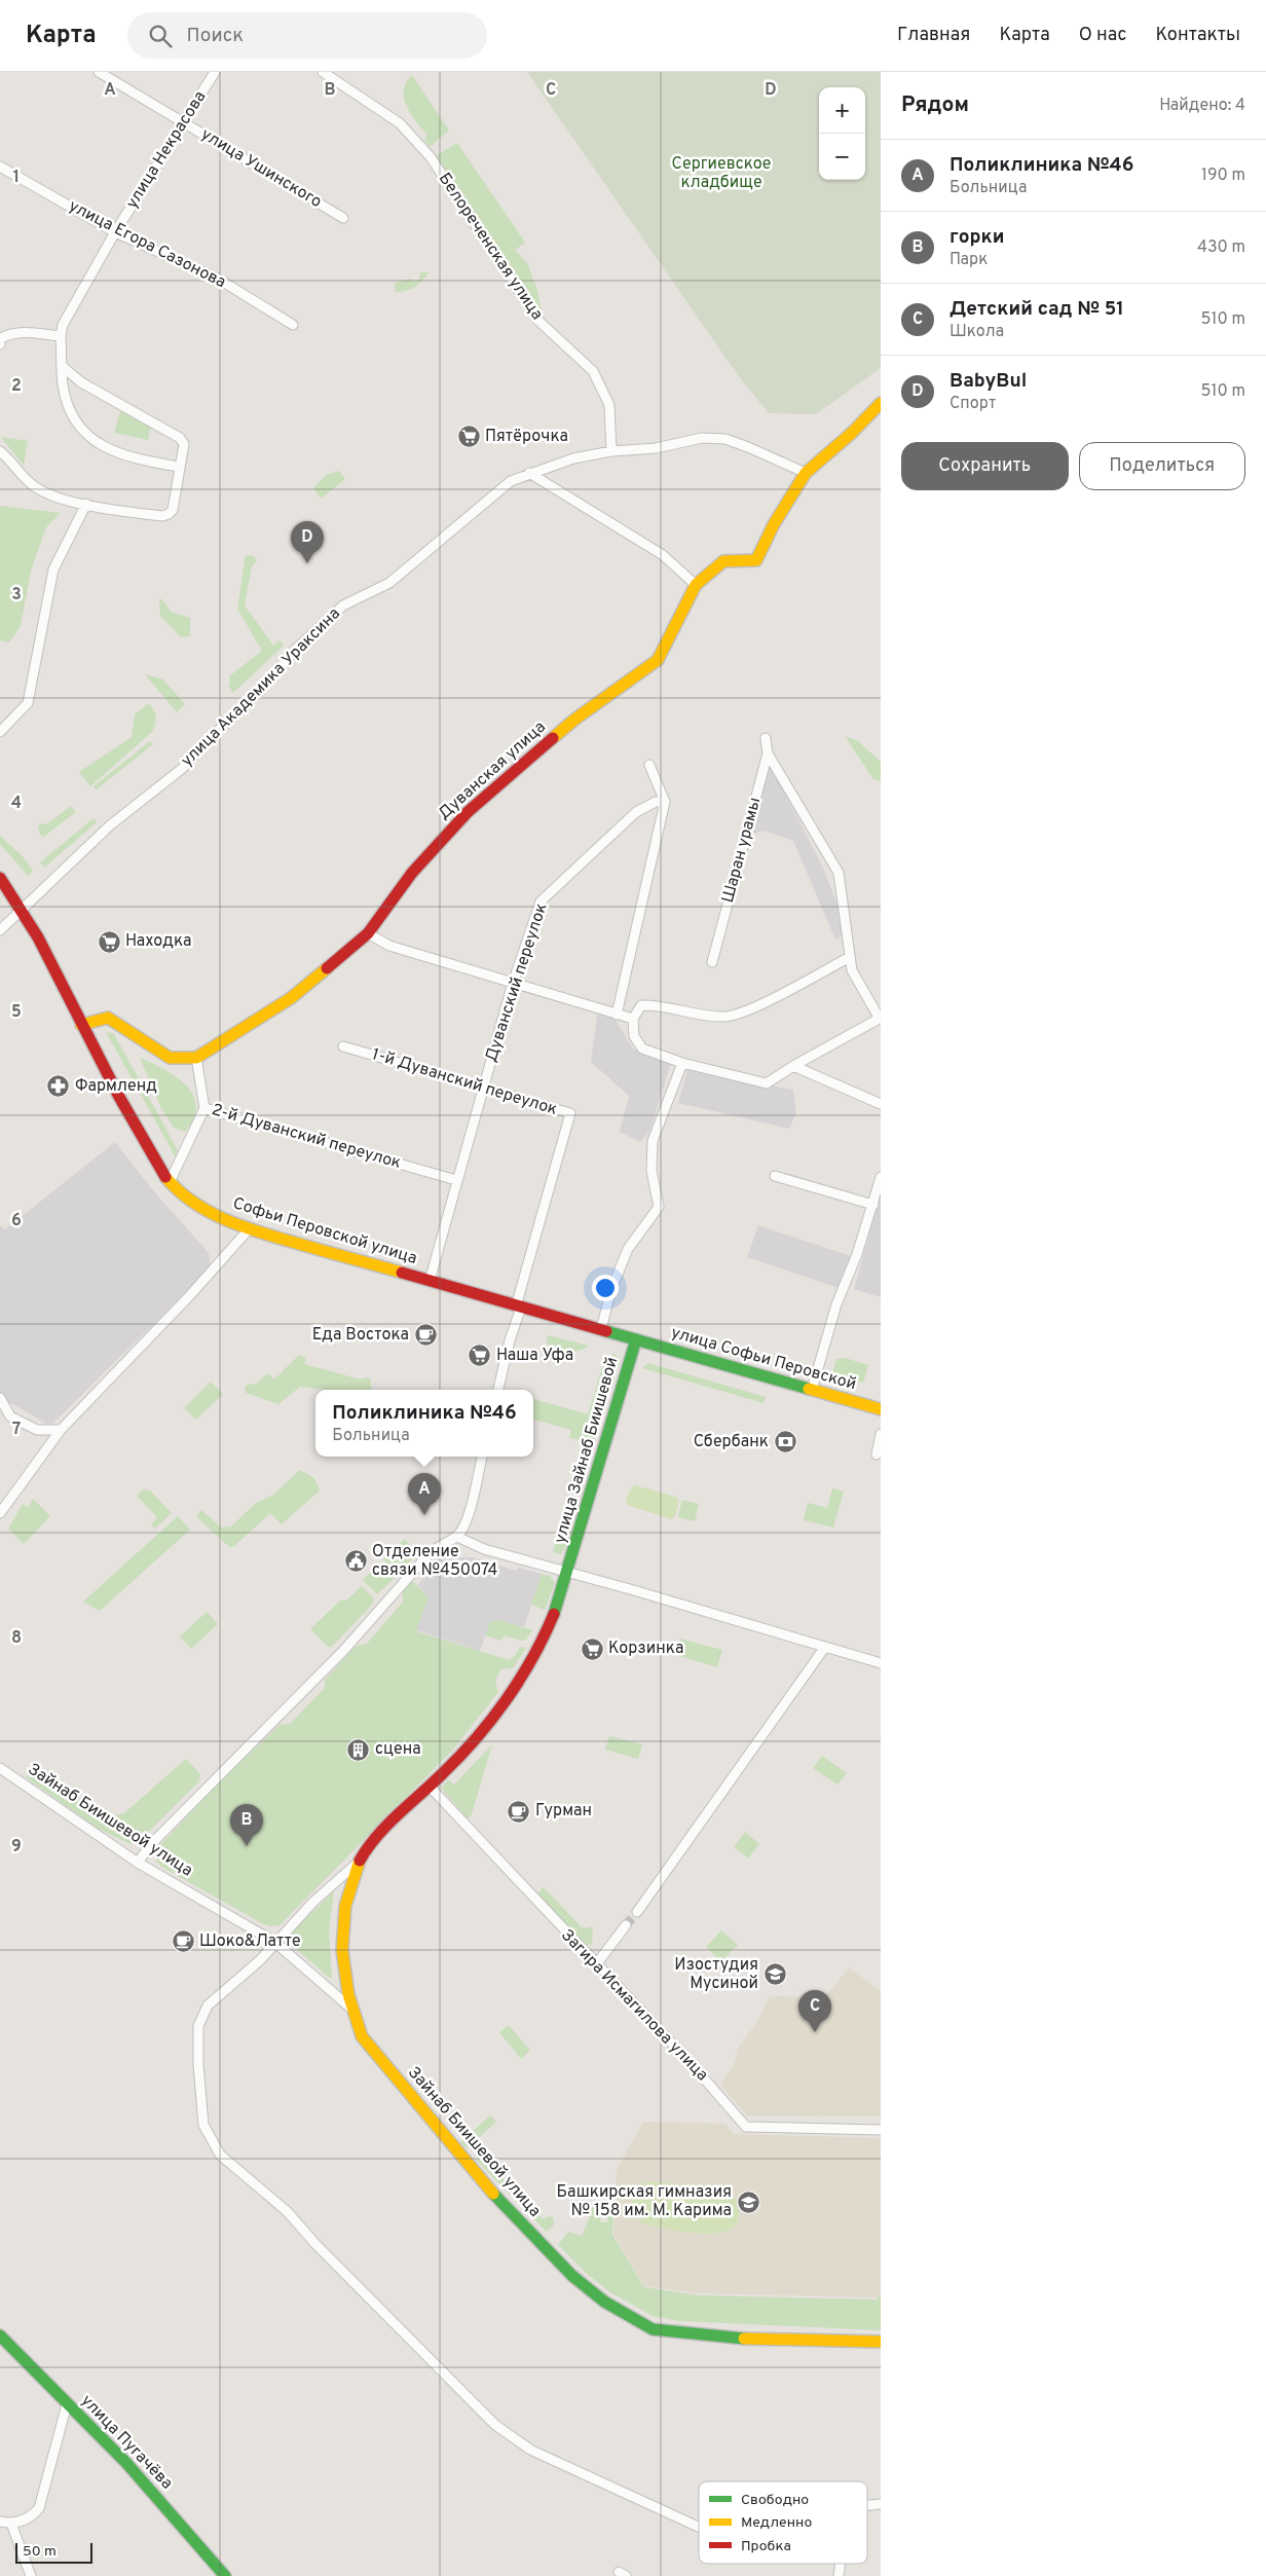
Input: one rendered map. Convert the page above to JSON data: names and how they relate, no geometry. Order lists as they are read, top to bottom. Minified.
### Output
{"streets":{"street":["улица Некрасова","улица Ушинского","улица Егора Сазонова","Белореченская улица","улица Академика Ураксина","Дуванская улица","Шаран урамы","Дуванский переулок","1-й Дуванский переулок","2-й Дуванский переулок","Софьи Перовской улица","улица Софьи Перовской","улица Зайнаб Биишевой","Зайнаб Биишевой улица","Загира Исмагилова улица","улица Пугачёва"]},"crossings":[["улица Некрасова","улица Ушинского"],["улица Некрасова","улица Егора Сазонова"],["Белореченская улица","улица Академика Ураксина"],["улица Академика Ураксина","Дуванская улица"],["улица Академика Ураксина","Софьи Перовской улица"],["Дуванская улица","2-й Дуванский переулок"],["Дуванский переулок","1-й Дуванский переулок"],["Дуванский переулок","2-й Дуванский переулок"],["Дуванский переулок","Софьи Перовской улица"],["1-й Дуванский переулок","Софьи Перовской улица"],["Софьи Перовской улица","улица Софьи Перовской"],["Софьи Перовской улица","улица Зайнаб Биишевой"],["улица Софьи Перовской","улица Зайнаб Биишевой"],["улица Зайнаб Биишевой","Зайнаб Биишевой улица"],["Зайнаб Биишевой улица","Загира Исмагилова улица"]],"parks":["Сергиевское кладбище"],"places":{"supermarket":["Пятёрочка","Находка","Наша Уфа","Корзинка"],"pharmacy":["Фармленд"],"cafe":["Еда Востока","Гурман","Шоко&Латте"],"bank":["Сбербанк"],"public building":["Отделение связи №450074"],"building":["сцена"],"school or university":["Изостудия Мусиной","Башкирская гимназия № 158 им. М. Карима"]},"legend":["Свободно","Медленно","Пробка"],"scale_bar":"50 m","page":{"header":"Карта","search":"Поиск","nav":["Главная","Карта","О нас","Контакты"],"heading":["Рядом","Найдено: 4"],"map_buttons":["+","−"],"list":[{"mark":"A","name":"Поликлиника №46","note":"Больница","value":"190 m"},{"mark":"B","name":"горки","note":"Парк","value":"430 m"},{"mark":"C","name":"Детский сад № 51","note":"Школа","value":"510 m"},{"mark":"D","name":"BabyBul","note":"Спорт","value":"510 m"}],"buttons":["Сохранить","Поделиться"],"pins":["D","A","B","C"],"popup":["Поликлиника №46","Больница"],"scale":"50 m"},"grid":{"columns":["A","B","C","D"],"rows":["1","2","3","4","5","6","7","8","9"]}}
